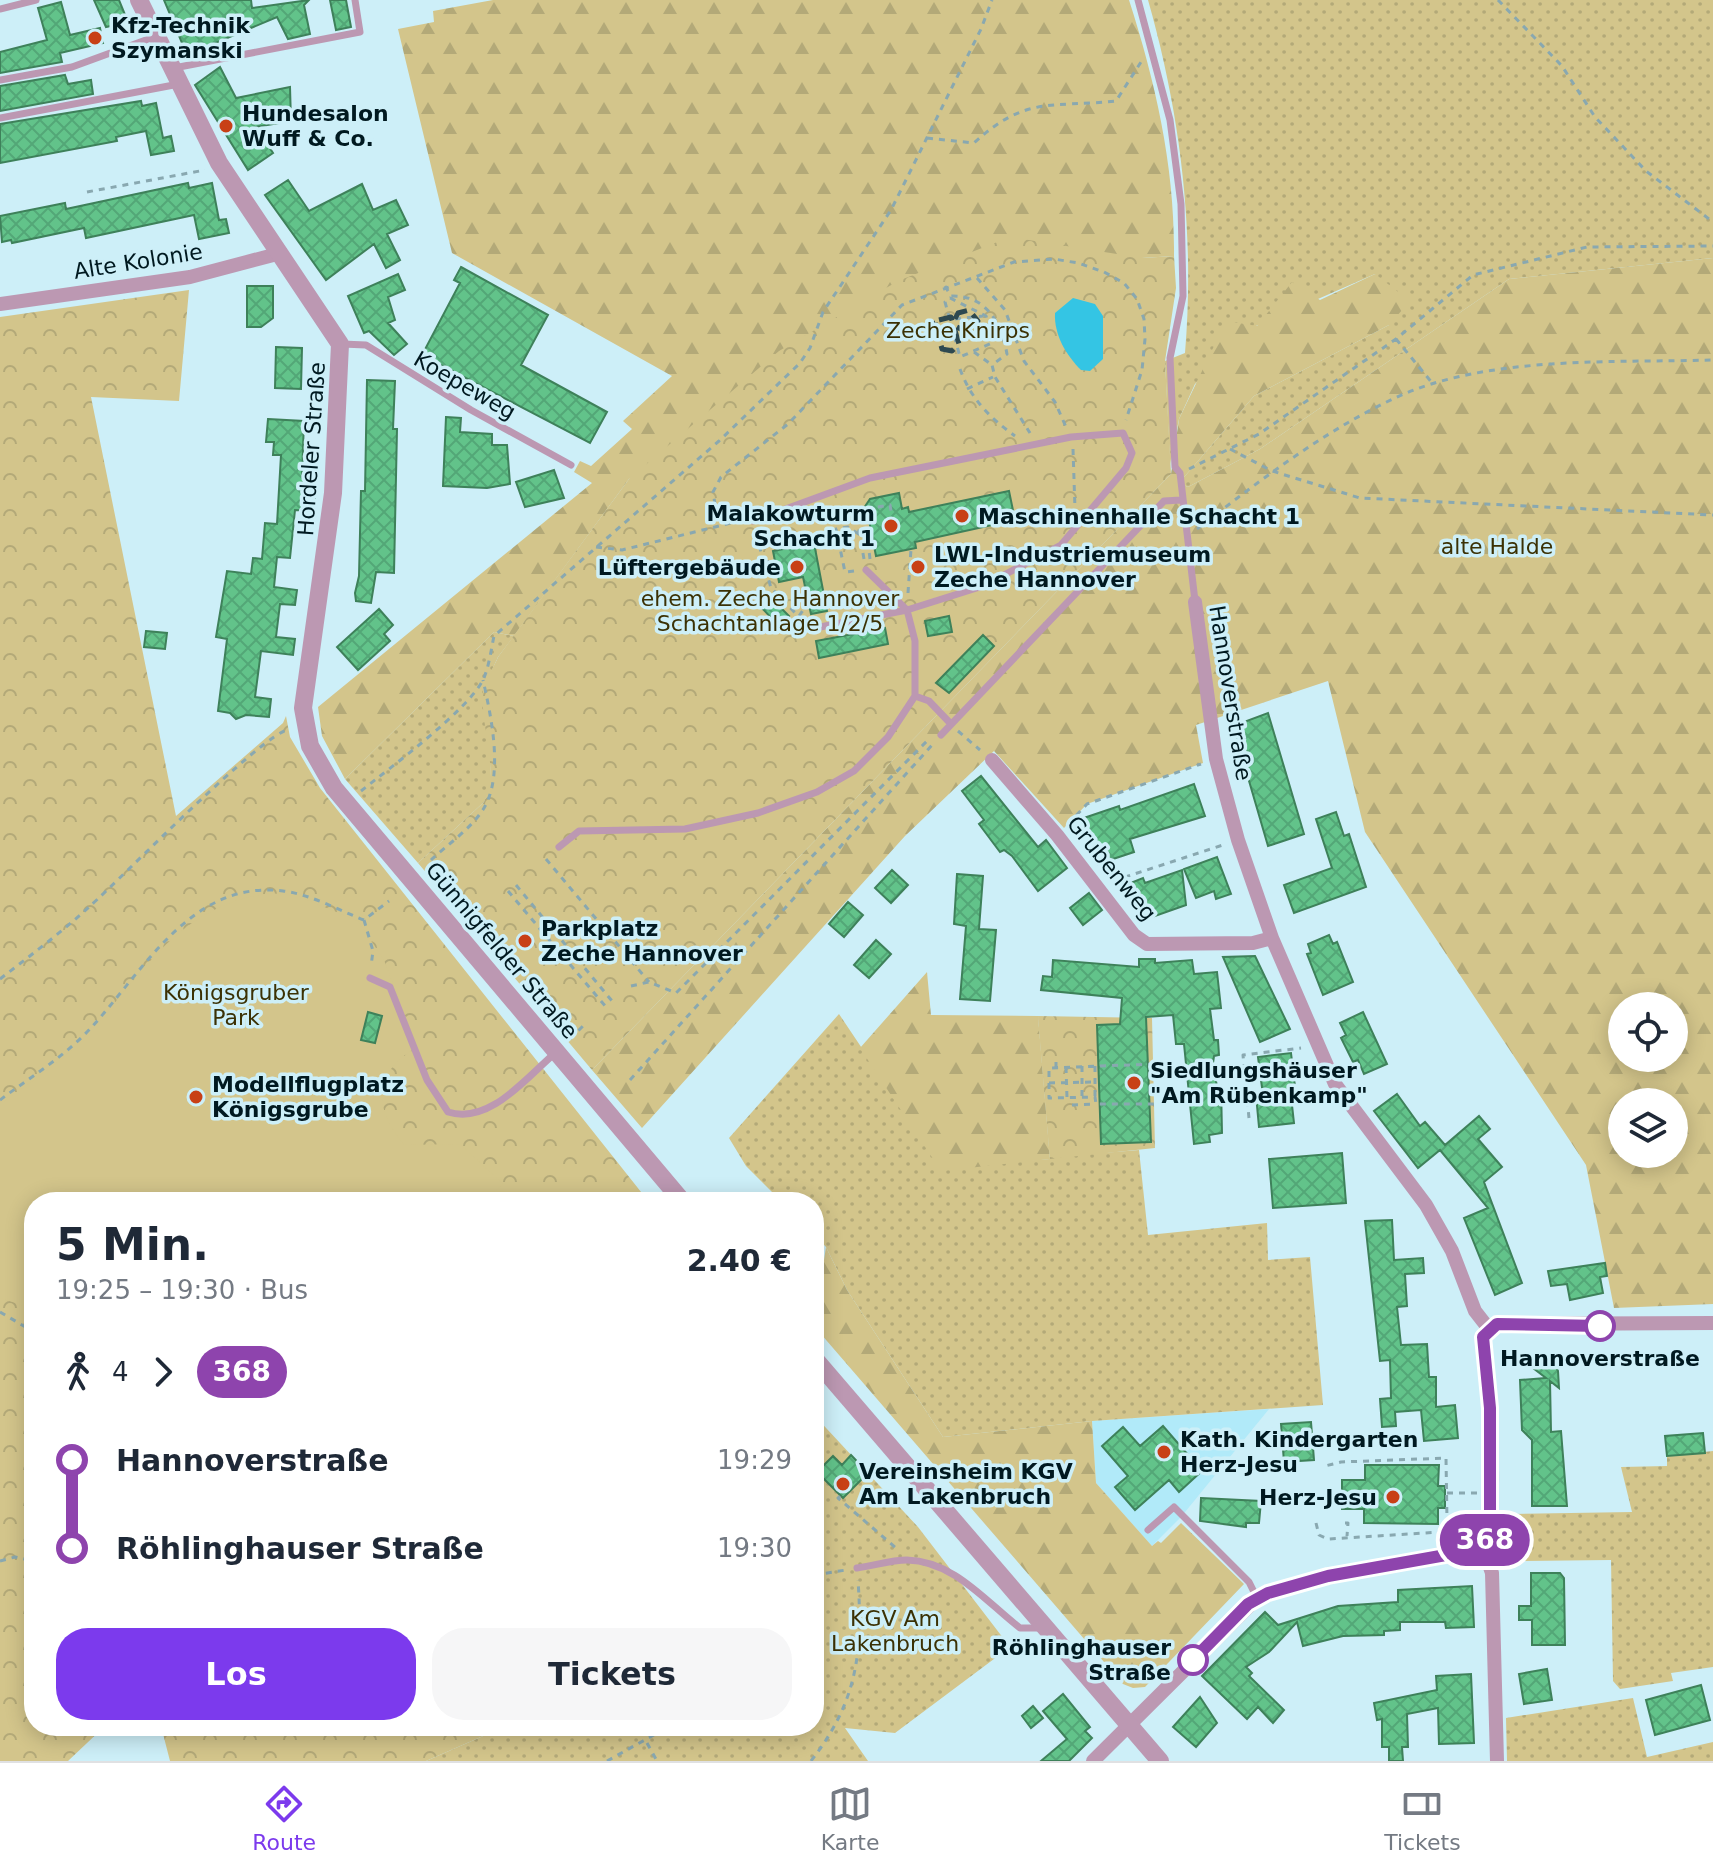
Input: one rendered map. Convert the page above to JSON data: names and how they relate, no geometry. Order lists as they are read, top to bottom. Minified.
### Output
{"streets":{"street":["Alte Kolonie","Hordeler Straße","Hannoverstraße","Grubenweg","Günnigfelder Straße"],"lane":["Koepeweg"]},"crossings":[["Alte Kolonie","Hordeler Straße"],["Koepeweg","Hordeler Straße"],["Hordeler Straße","Günnigfelder Straße"],["Hannoverstraße","Grubenweg"]],"parks":["Zeche Knirps","alte Halde","ehem. Zeche Hannover Schachtanlage 1/2/5","Königsgruber Park","KGV Am Lakenbruch"],"places":["Kfz-Technik Szymanski","Hundesalon Wuff & Co.","Maschinenhalle Schacht 1","Malakowturm Schacht 1","Lüftergebäude","LWL-Industriemuseum Zeche Hannover","Parkplatz Zeche Hannover","Siedlungshäuser \"Am Rübenkamp\"","Modellflugplatz Königsgrube","Hannoverstraße","Kath. Kindergarten Herz-Jesu","Vereinsheim KGV Am Lakenbruch","Herz-Jesu","Röhlinghauser Straße"],"lines":["bus line 368"],"page":{"on_map":"368","heading":["5 Min.","19:25 – 19:30 · Bus","2.40 €"],"legs":["4","368"],"list":[{"name":"Hannoverstraße","value":"19:29"},{"name":"Röhlinghauser Straße","value":"19:30"}],"buttons":["Los","Tickets"],"tabs":["Route","Karte","Tickets"]}}
